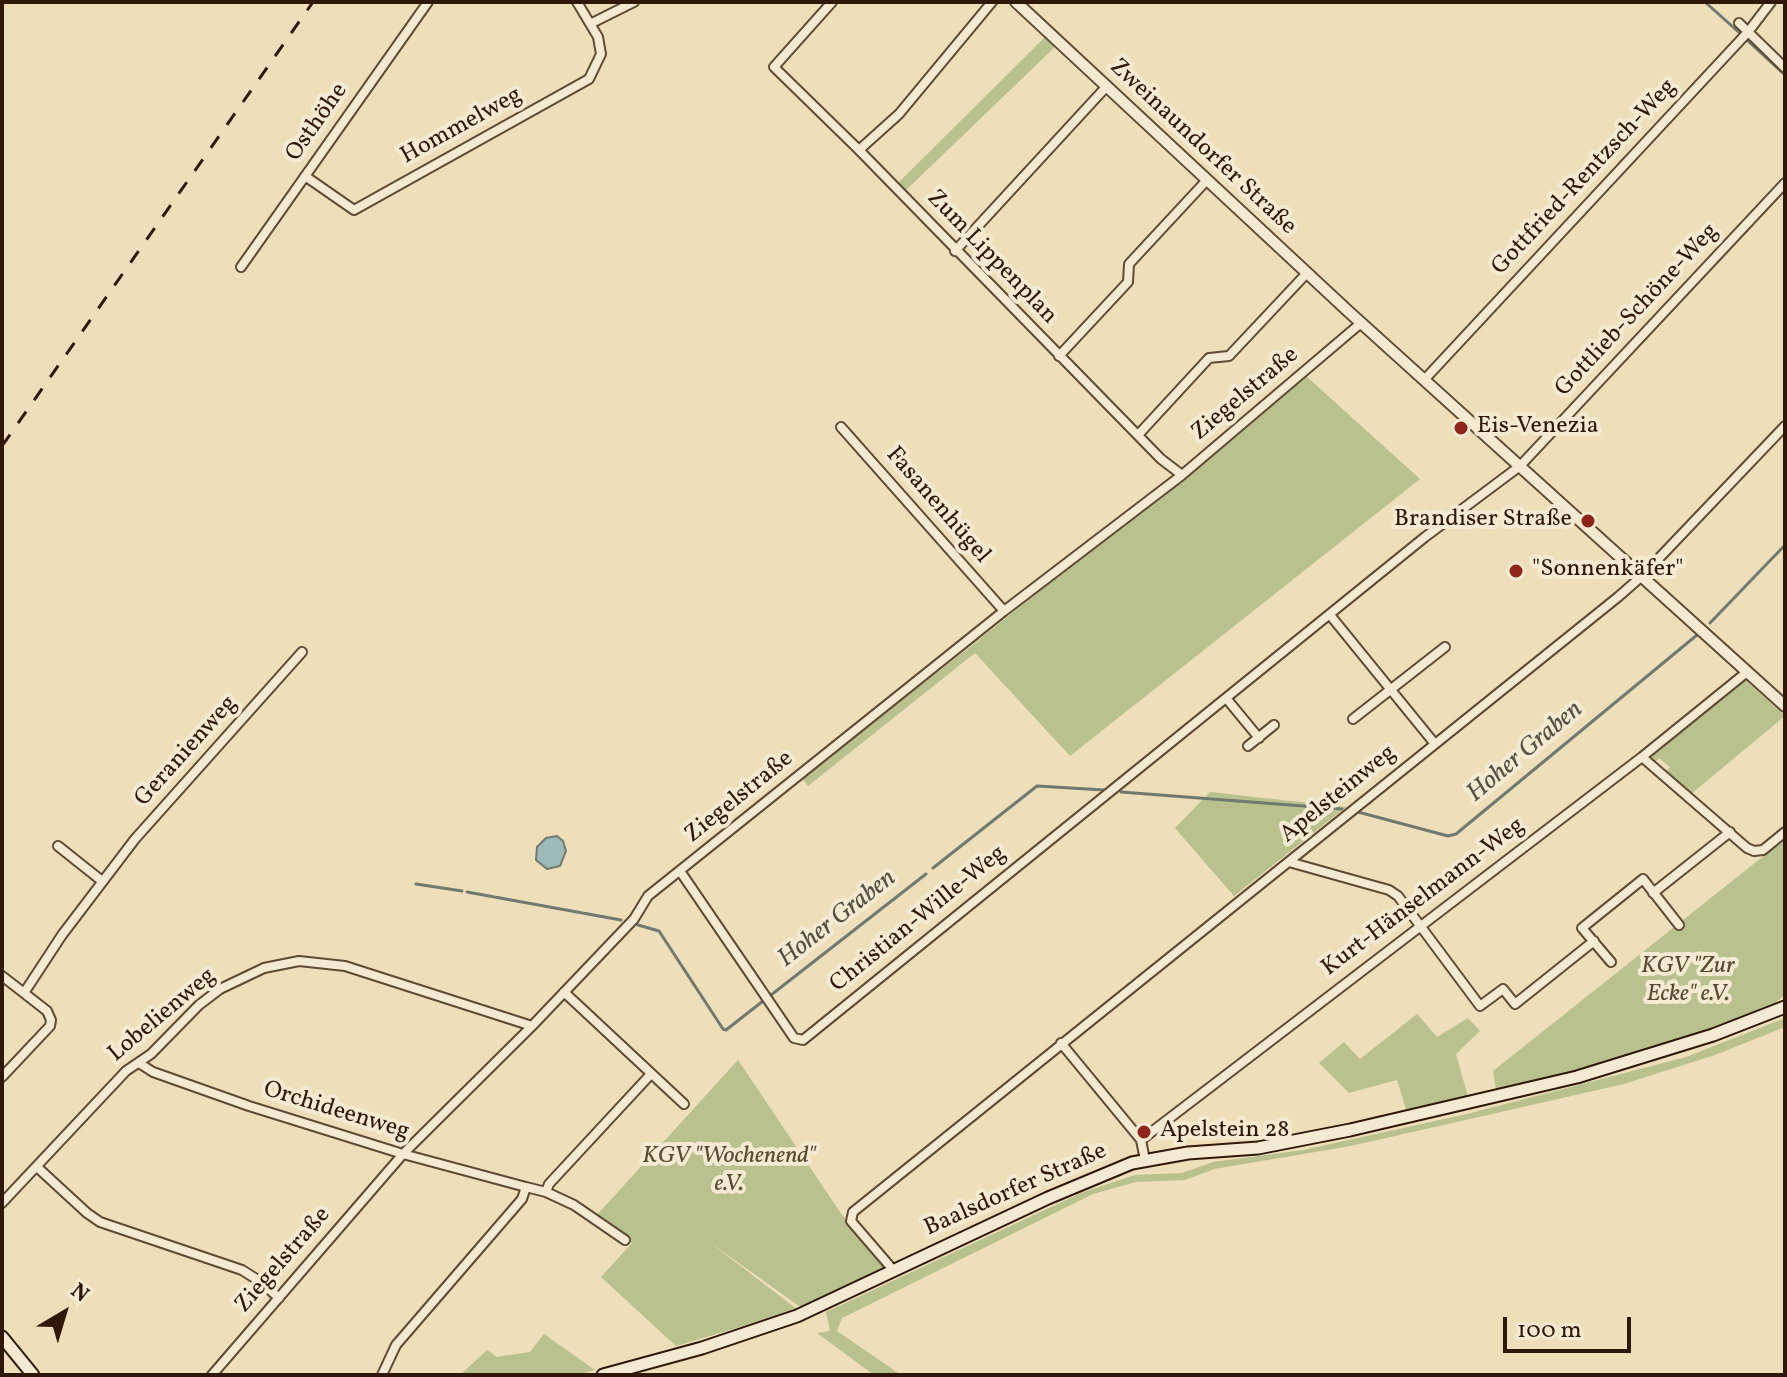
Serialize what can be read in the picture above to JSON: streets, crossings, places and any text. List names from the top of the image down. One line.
{"streets":{"main road":["Baalsdorfer Straße"],"street":["Osthöhe","Hommelweg","Zweinaundorfer Straße","Gottfried-Rentzsch-Weg","Zum Lippenplan","Gottlieb-Schöne-Weg","Ziegelstraße","Fasanenhügel","Geranienweg","Apelsteinweg","Kurt-Hänselmann-Weg","Christian-Wille-Weg","Lobelienweg","Orchideenweg"]},"crossings":[["Osthöhe","Hommelweg"],["Zweinaundorfer Straße","Ziegelstraße"],["Zum Lippenplan","Ziegelstraße"],["Gottlieb-Schöne-Weg","Christian-Wille-Weg"],["Ziegelstraße","Fasanenhügel"],["Ziegelstraße","Christian-Wille-Weg"],["Ziegelstraße","Lobelienweg"],["Ziegelstraße","Orchideenweg"],["Apelsteinweg","Baalsdorfer Straße"],["Lobelienweg","Orchideenweg"]],"water":["Hoher Graben"],"parks":["KGV \"Zur Ecke\" e.V.","KGV \"Wochenend\" e.V."],"places":["Eis-Venezia","Brandiser Straße","\"Sonnenkäfer\"","Apelstein 28"],"scale_bar":"100 m","north":"top right"}
